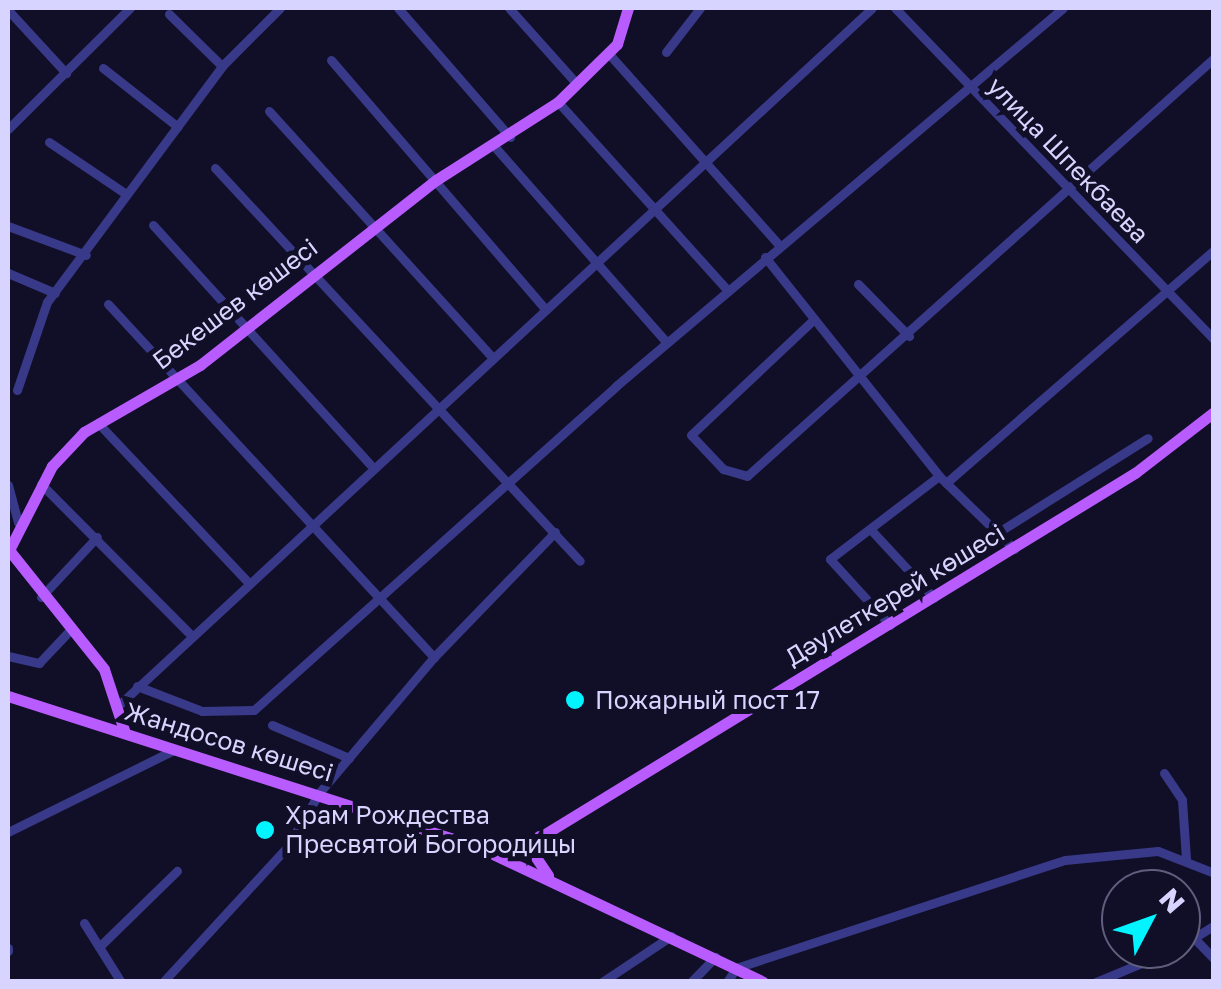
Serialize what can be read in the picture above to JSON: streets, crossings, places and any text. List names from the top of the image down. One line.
{"streets":{"main road":["Бекешев көшесі","Дәулеткерей көшесі","Жандосов көшесі"],"street":["улица Шпекбаева"]},"crossings":[["Дәулеткерей көшесі","Жандосов көшесі"]],"places":["Пожарный пост 17","Храм Рождества Пресвятой Богородицы"],"north":"top right"}
